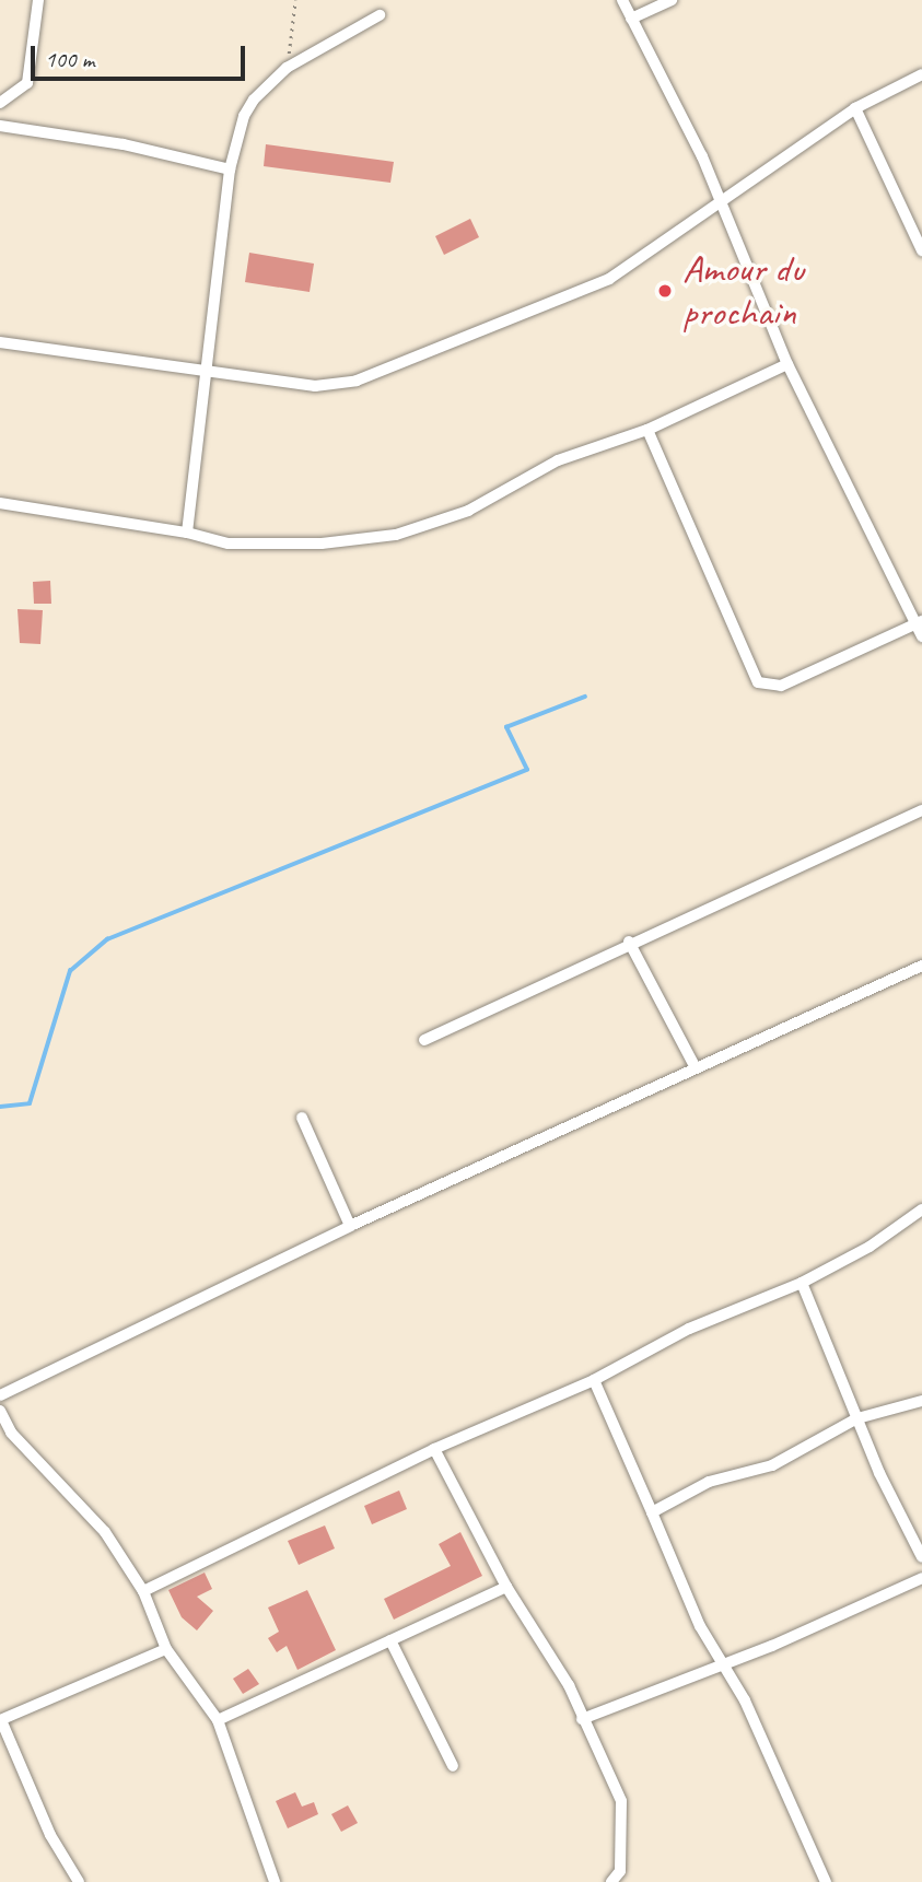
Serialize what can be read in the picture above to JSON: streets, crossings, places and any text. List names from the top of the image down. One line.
{"places":["Amour du prochain"],"scale_bar":"100 m"}
